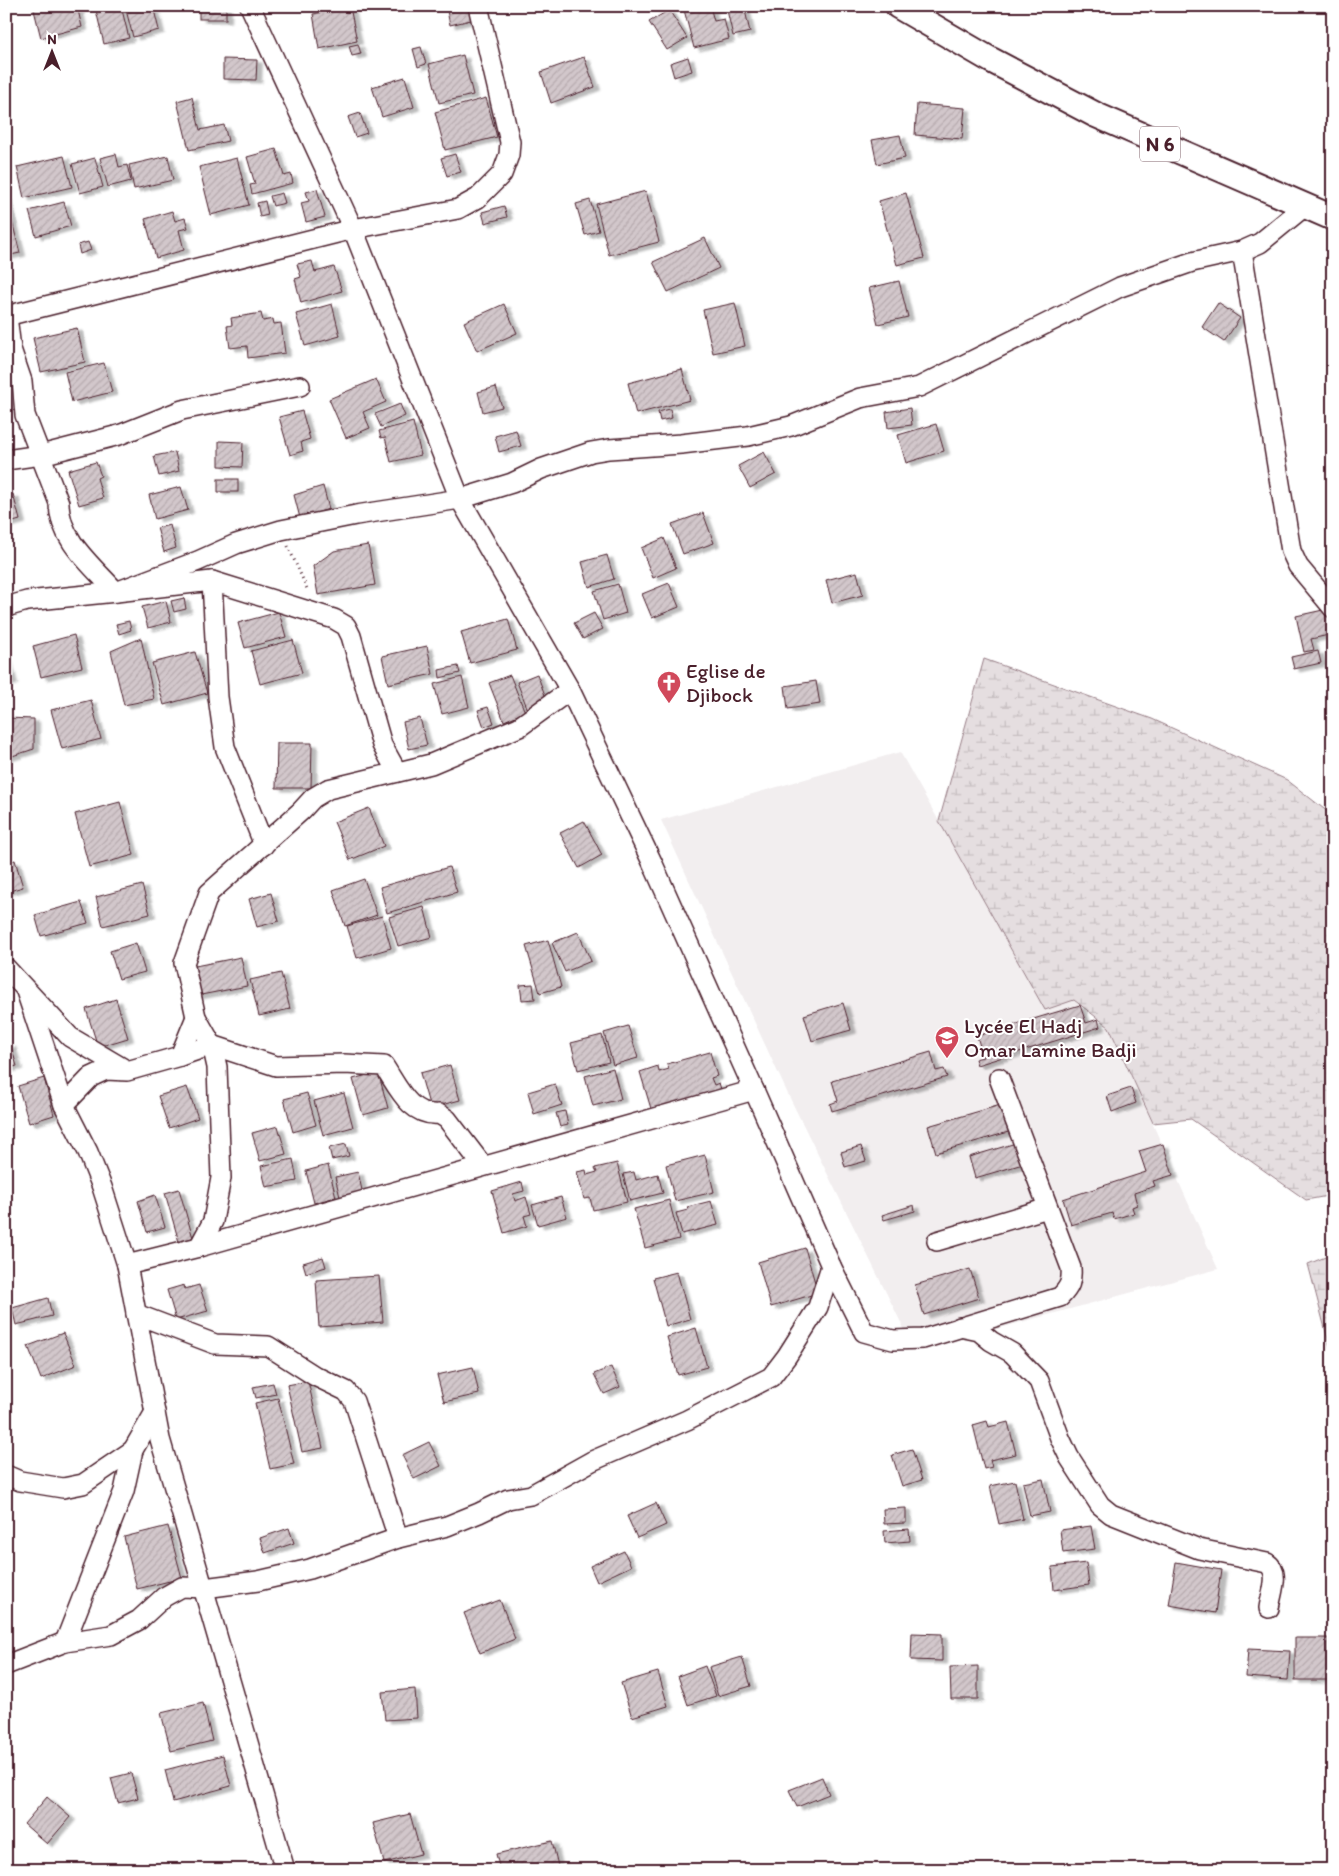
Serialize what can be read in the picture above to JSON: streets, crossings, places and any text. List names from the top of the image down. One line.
{"streets":{"main road":["N 6"]},"places":{"church":["Eglise de Djibock"],"school or university":["Lycée El Hadj Omar Lamine Badji"]},"north":"top"}
